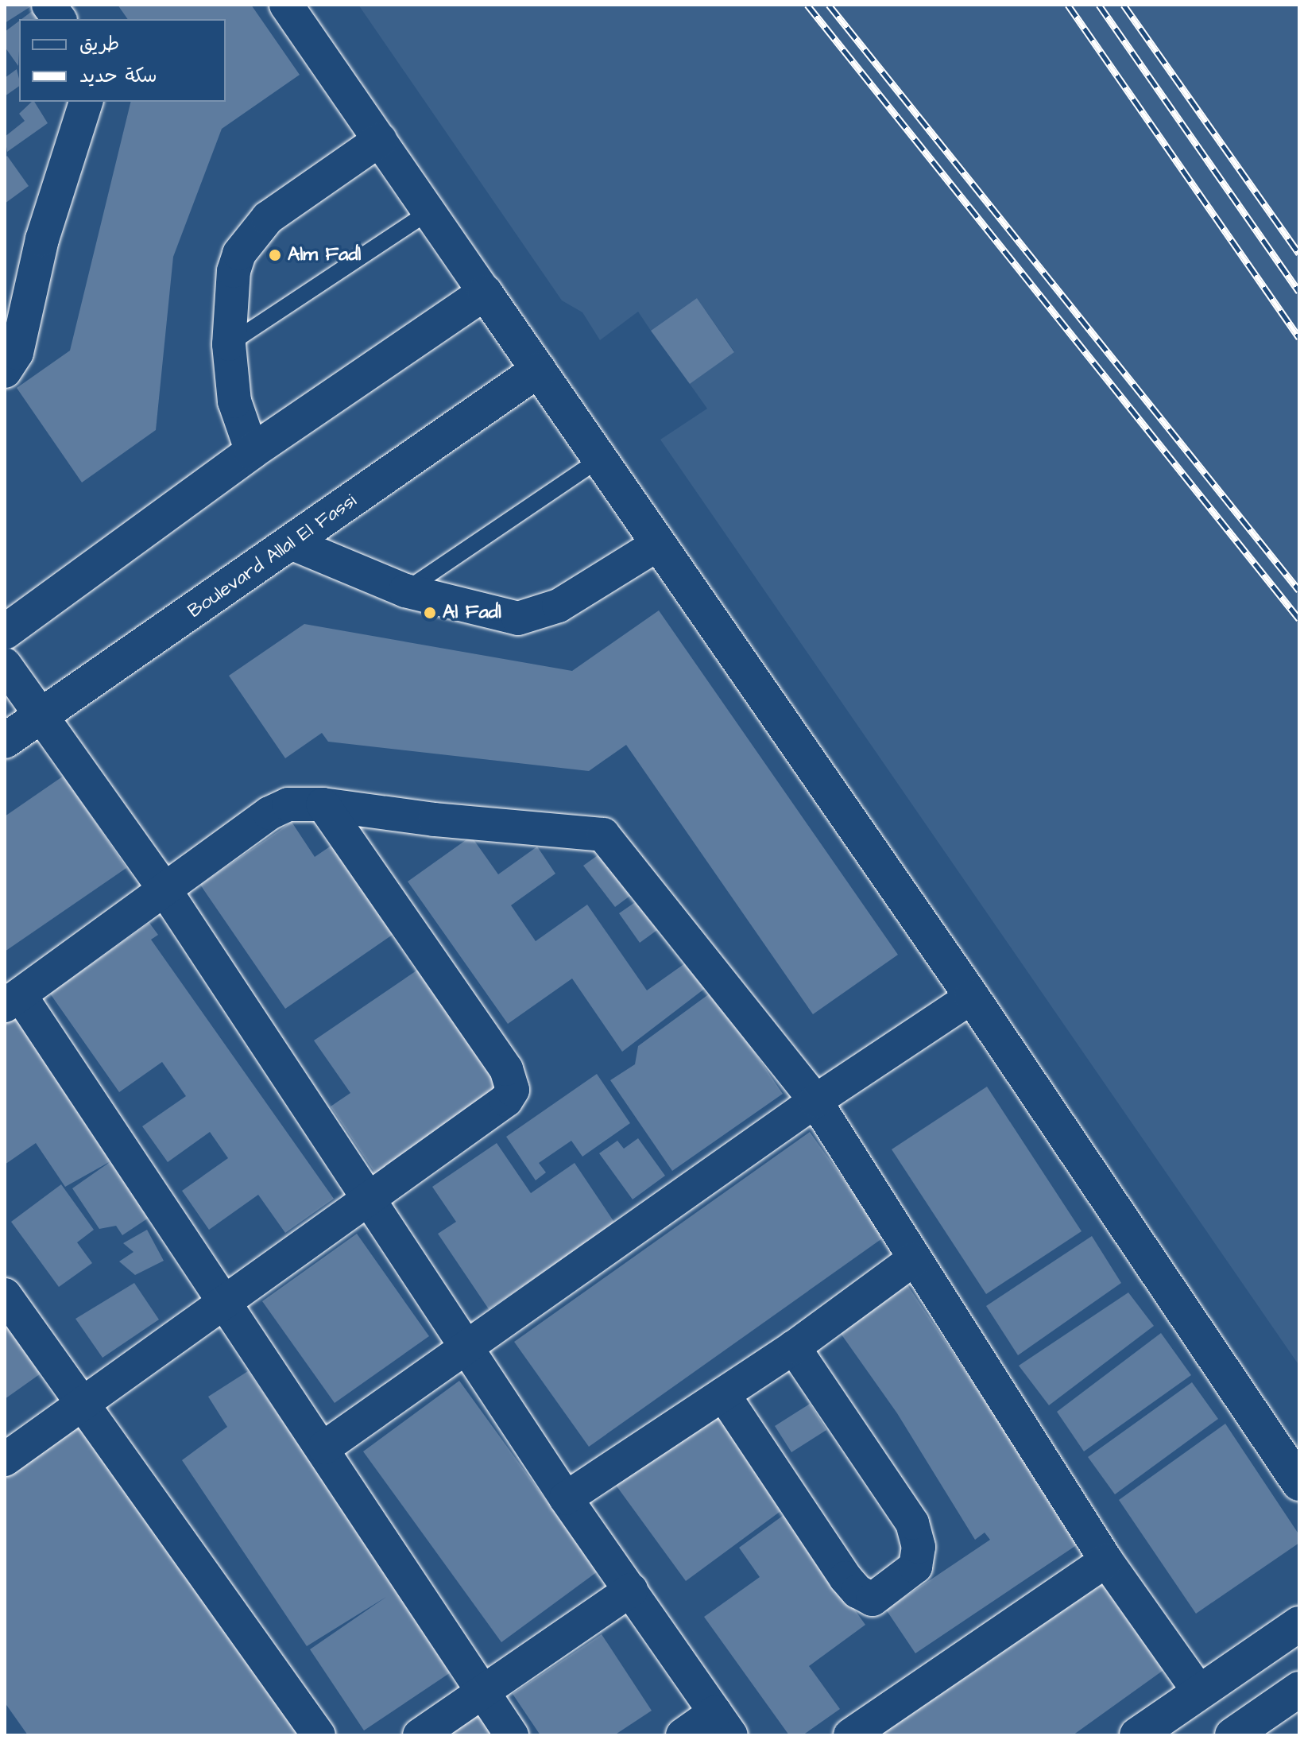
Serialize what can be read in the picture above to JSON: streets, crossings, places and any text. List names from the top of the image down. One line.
{"streets":{"street":["Boulevard Allal El Fassi"]},"places":["Alm Fadl","Al Fadl"],"legend":["طريق","سكة حديد"]}
